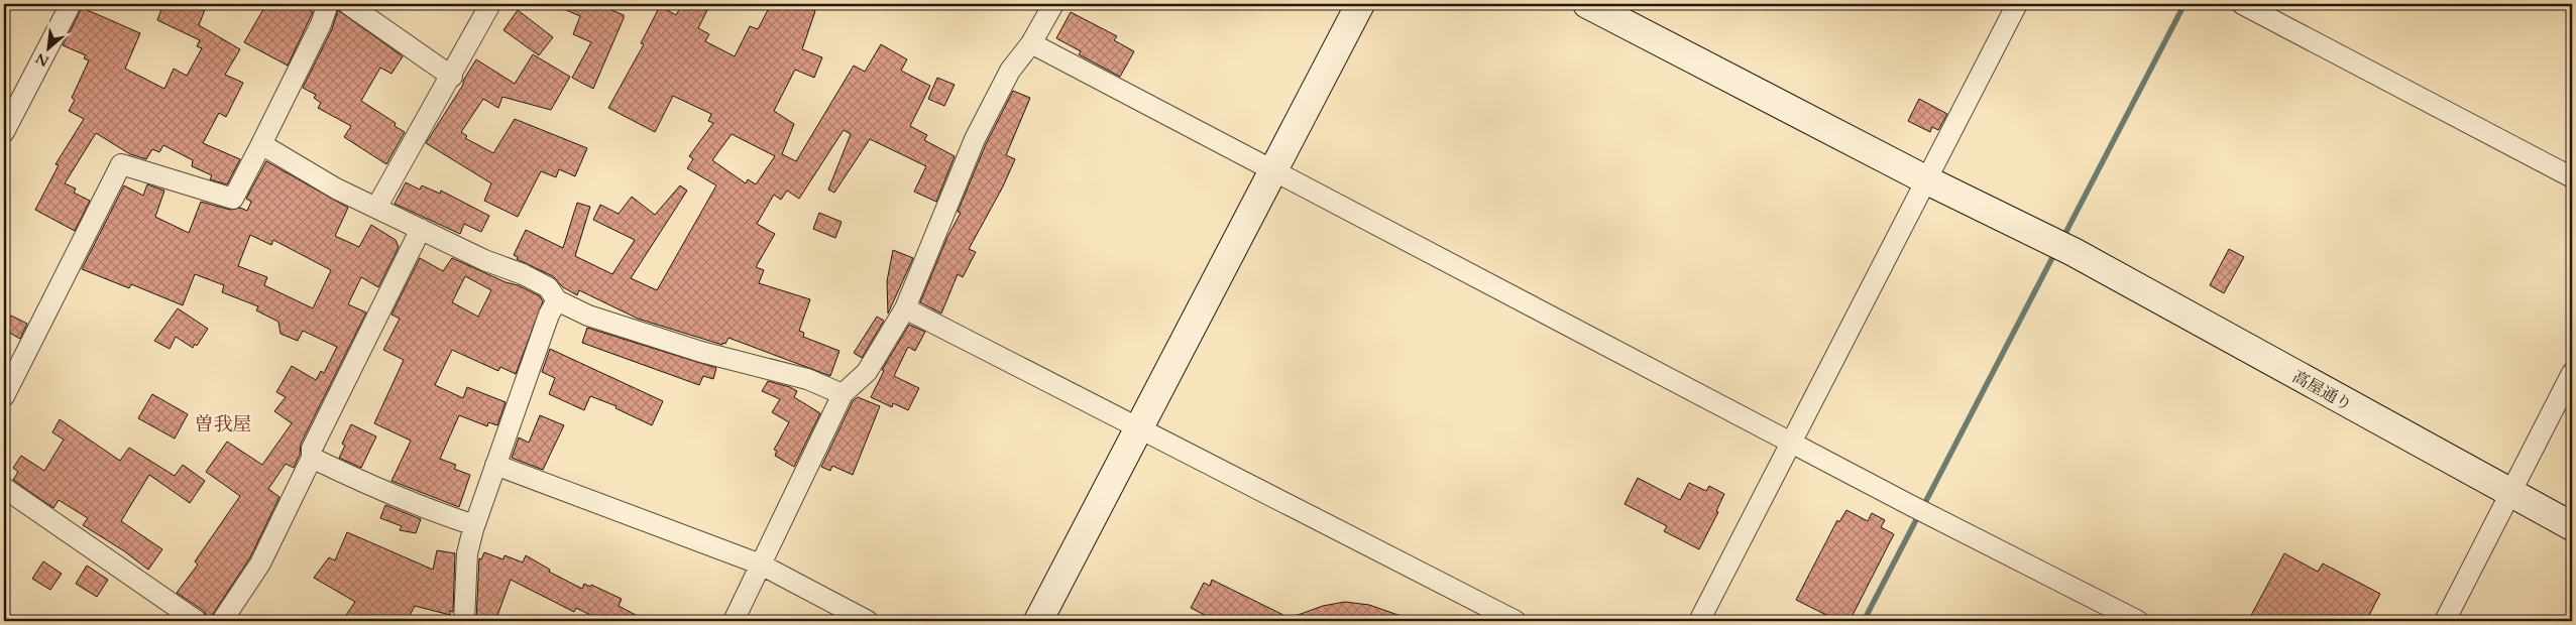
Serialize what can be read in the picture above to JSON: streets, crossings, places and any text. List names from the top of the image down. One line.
{"streets":{"street":["高屋通り"]},"districts":["曽我屋"],"north":"bottom left"}
